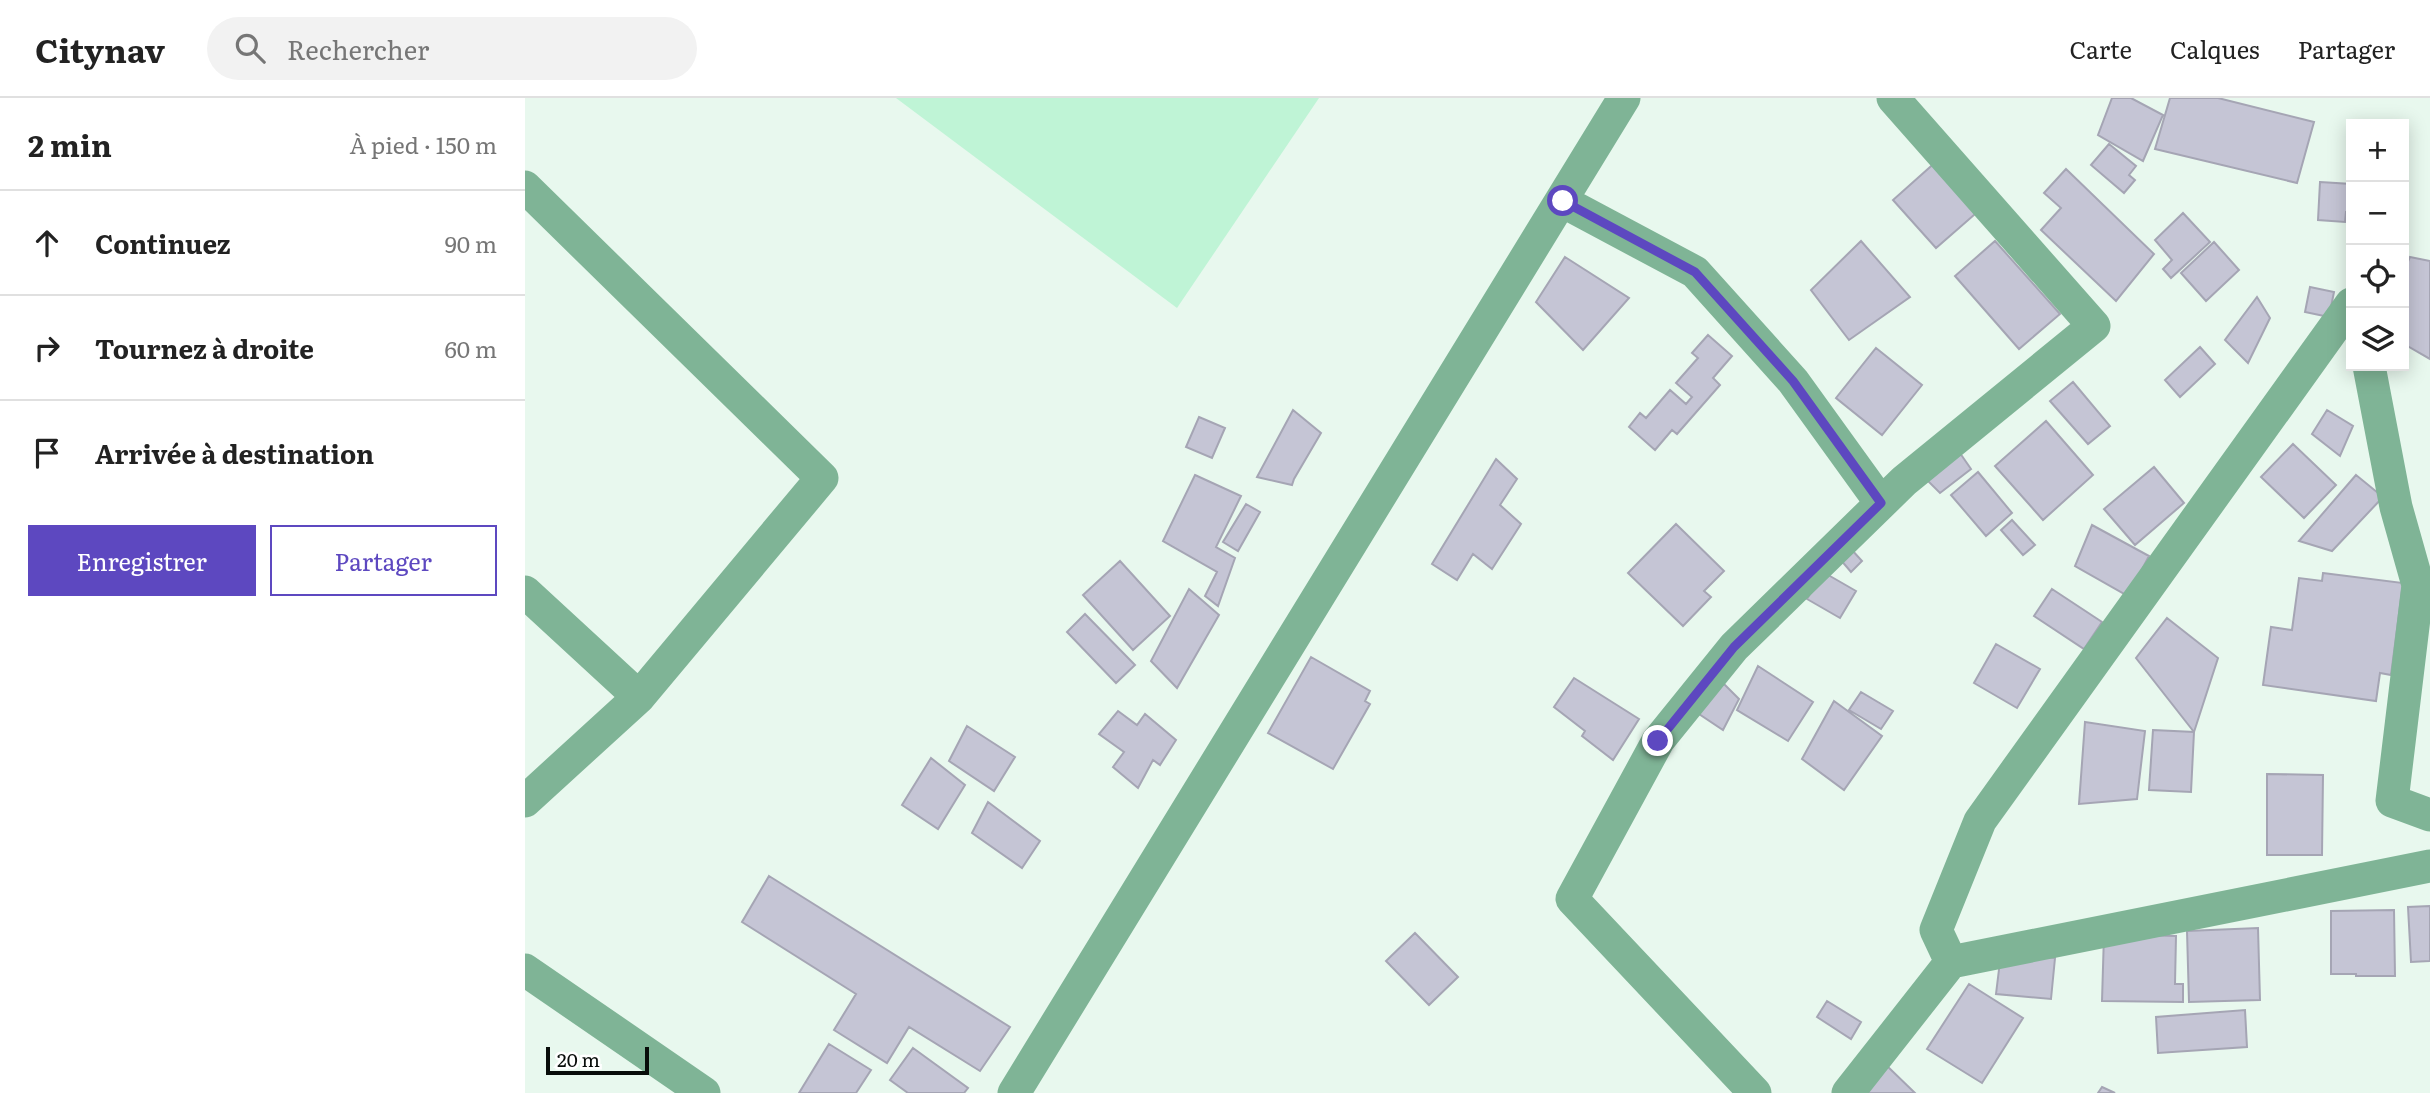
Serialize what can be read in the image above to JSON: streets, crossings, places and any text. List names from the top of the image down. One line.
{"scale_bar":"20 m","page":{"header":"Citynav","search":"Rechercher","nav":["Carte","Calques","Partager"],"heading":["2 min","À pied · 150 m"],"map_buttons":["+","−"],"list":[["Continuez","90 m"],["Tournez à droite","60 m"],"Arrivée à destination"],"buttons":["Enregistrer","Partager"],"scale":"20 m"}}
